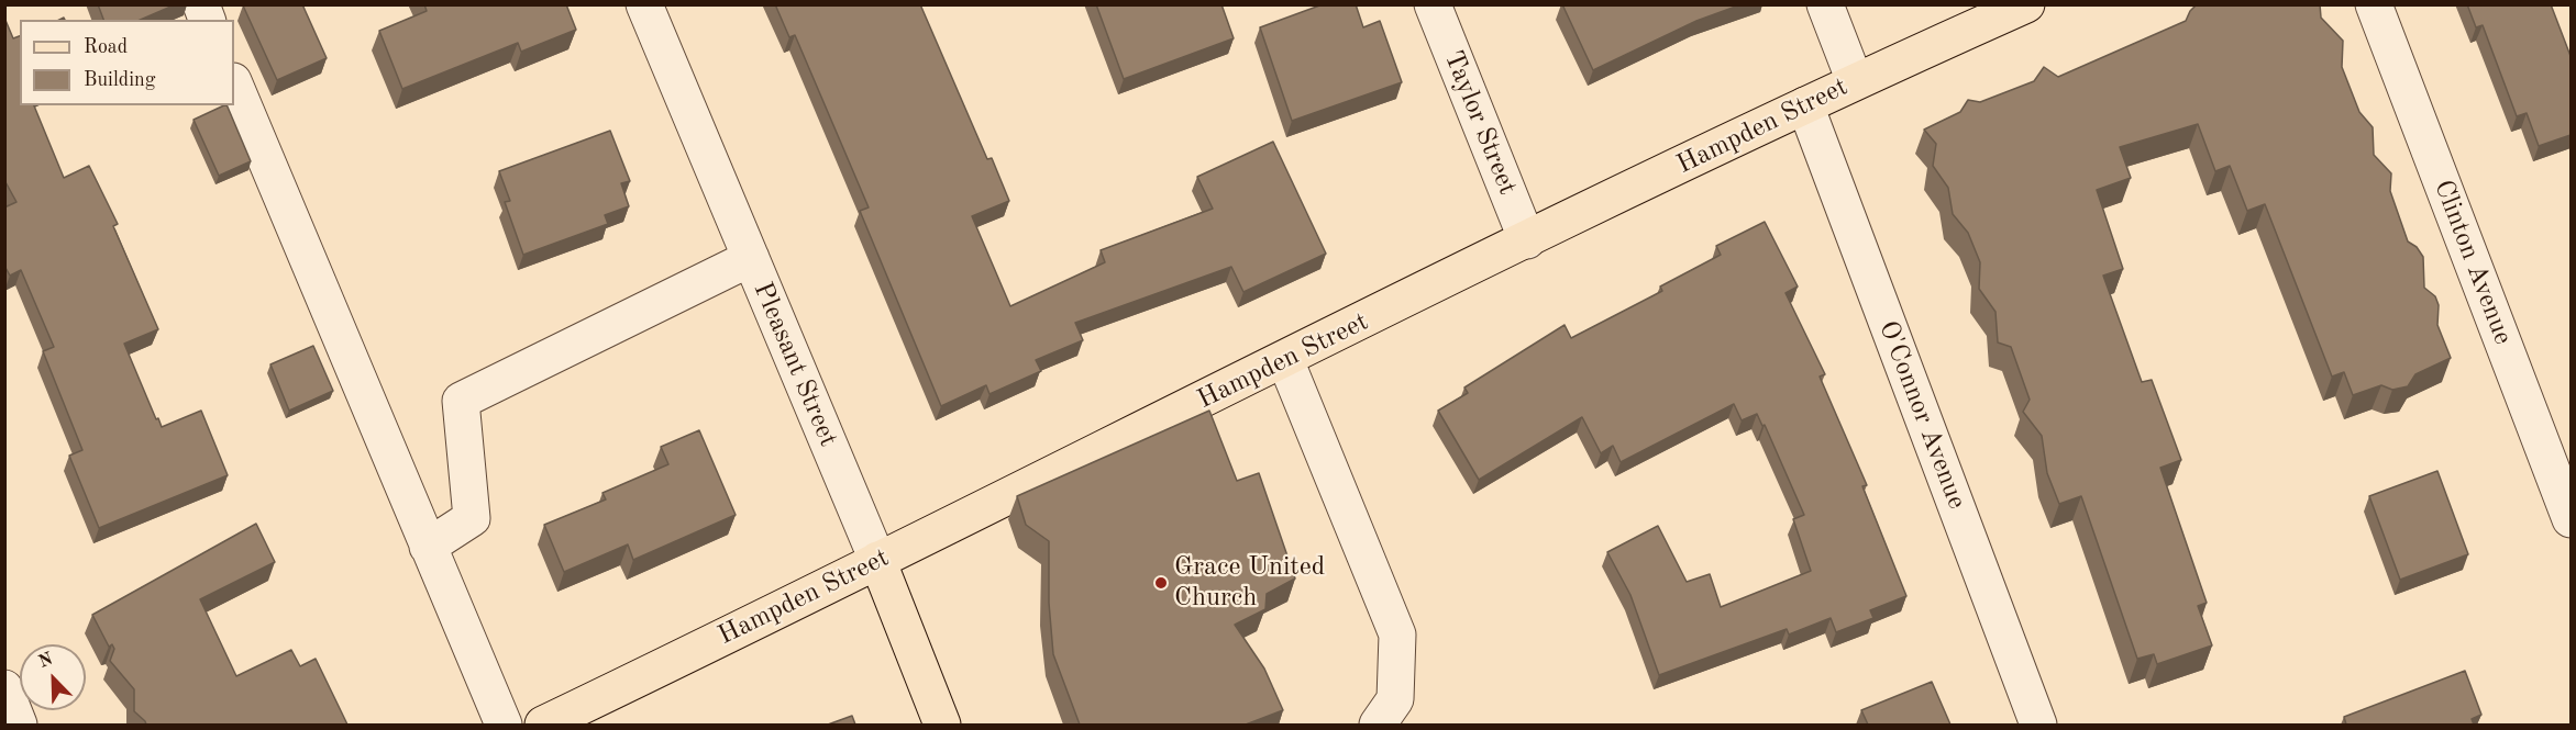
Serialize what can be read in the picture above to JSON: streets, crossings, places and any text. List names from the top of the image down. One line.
{"streets":{"main road":["Hampden Street","Pleasant Street"],"street":["Taylor Street","Clinton Avenue","O'Connor Avenue"]},"crossings":[["Taylor Street","Hampden Street"],["Hampden Street","Pleasant Street"],["Hampden Street","O'Connor Avenue"]],"places":["Grace United Church"],"legend":["Road","Building"],"north":"top left"}
